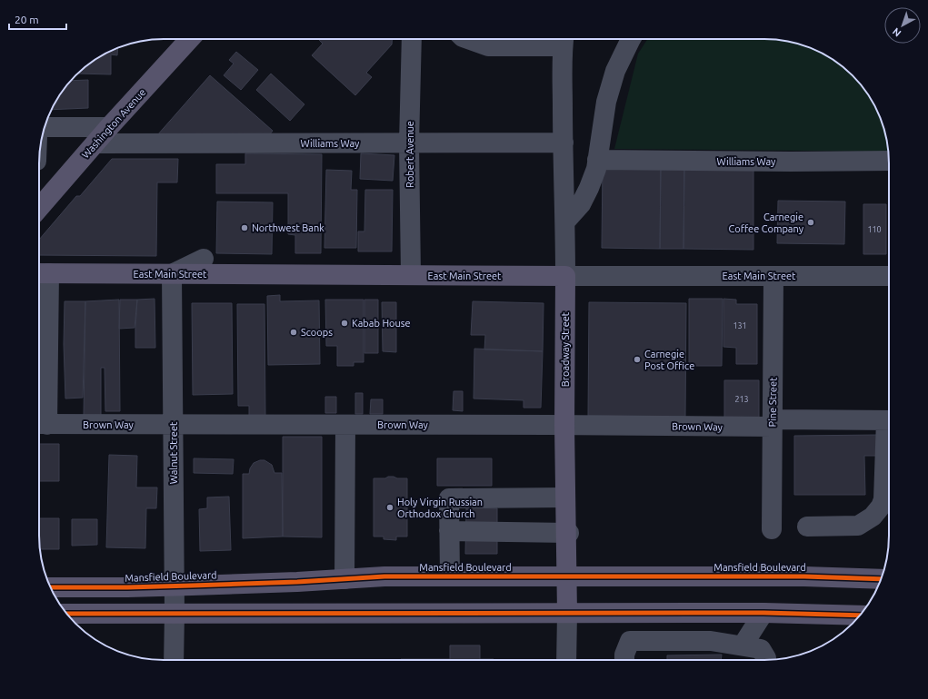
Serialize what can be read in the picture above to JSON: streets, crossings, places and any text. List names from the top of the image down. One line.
{"streets":{"main road":["Washington Avenue","East Main Street","Broadway Street","Mansfield Boulevard"],"street":["Williams Way","Robert Avenue","Pine Street","Brown Way","Walnut Street"]},"crossings":[["Washington Avenue","Williams Way"],["Williams Way","Robert Avenue"],["Williams Way","Broadway Street"],["Robert Avenue","East Main Street"],["East Main Street","Broadway Street"],["East Main Street","Pine Street"],["East Main Street","Walnut Street"],["Broadway Street","Brown Way"],["Broadway Street","Mansfield Boulevard"],["Pine Street","Brown Way"],["Brown Way","Walnut Street"],["Walnut Street","Mansfield Boulevard"]],"places":["Carnegie Coffee Company","Northwest Bank","Kabab House","Scoops","Carnegie Post Office","Holy Virgin Russian Orthodox Church"],"house_numbers":["110","131","213"],"scale_bar":"20 m","north":"bottom left"}
